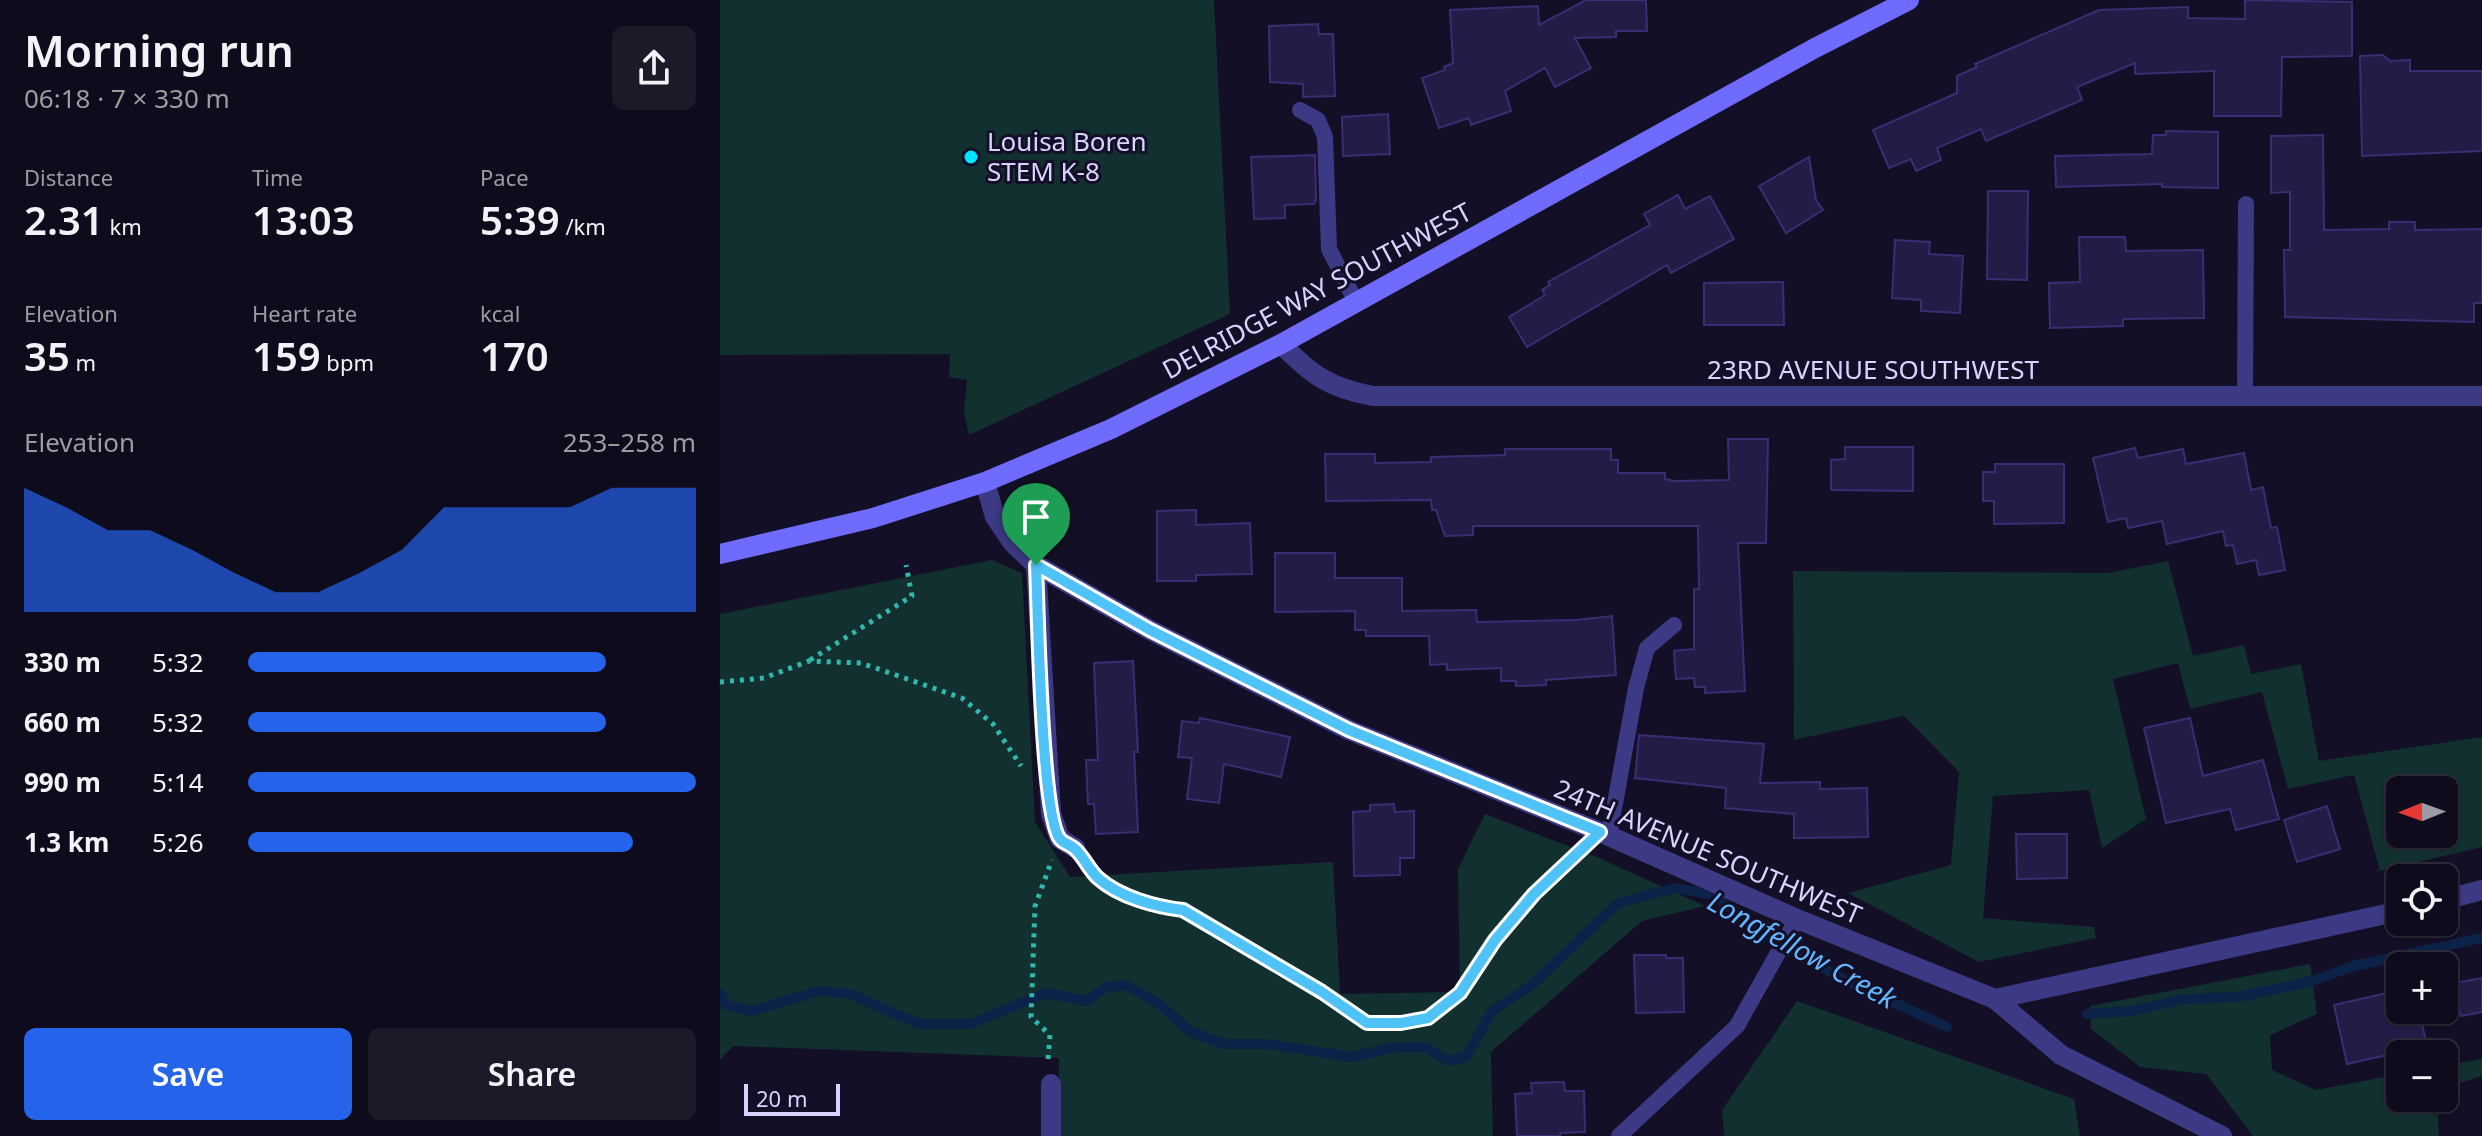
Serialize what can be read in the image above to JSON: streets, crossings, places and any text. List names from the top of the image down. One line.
{"streets":{"main road":["DELRIDGE WAY SOUTHWEST"],"street":["23RD AVENUE SOUTHWEST","24TH AVENUE SOUTHWEST"]},"crossings":[["DELRIDGE WAY SOUTHWEST","23RD AVENUE SOUTHWEST"],["DELRIDGE WAY SOUTHWEST","24TH AVENUE SOUTHWEST"]],"water":["Longfellow Creek"],"places":["Louisa Boren STEM K-8"],"scale_bar":"20 m","north":"left","page":{"heading":["Morning run","06:18 · 7 × 330 m"],"stats":[["Distance","2.31 km"],["Time","13:03"],["Pace","5:39 /km"],["Elevation","35 m"],["Heart rate","159 bpm"],["kcal","170"]],"chart":["Elevation","253–258 m"],"list":[{"name":"330 m","note":"5:32"},{"name":"660 m","note":"5:32"},{"name":"990 m","note":"5:14"},{"name":"1.3 km","note":"5:26"}],"map_buttons":["+","−"],"buttons":["Save","Share"],"scale":"20 m"}}
